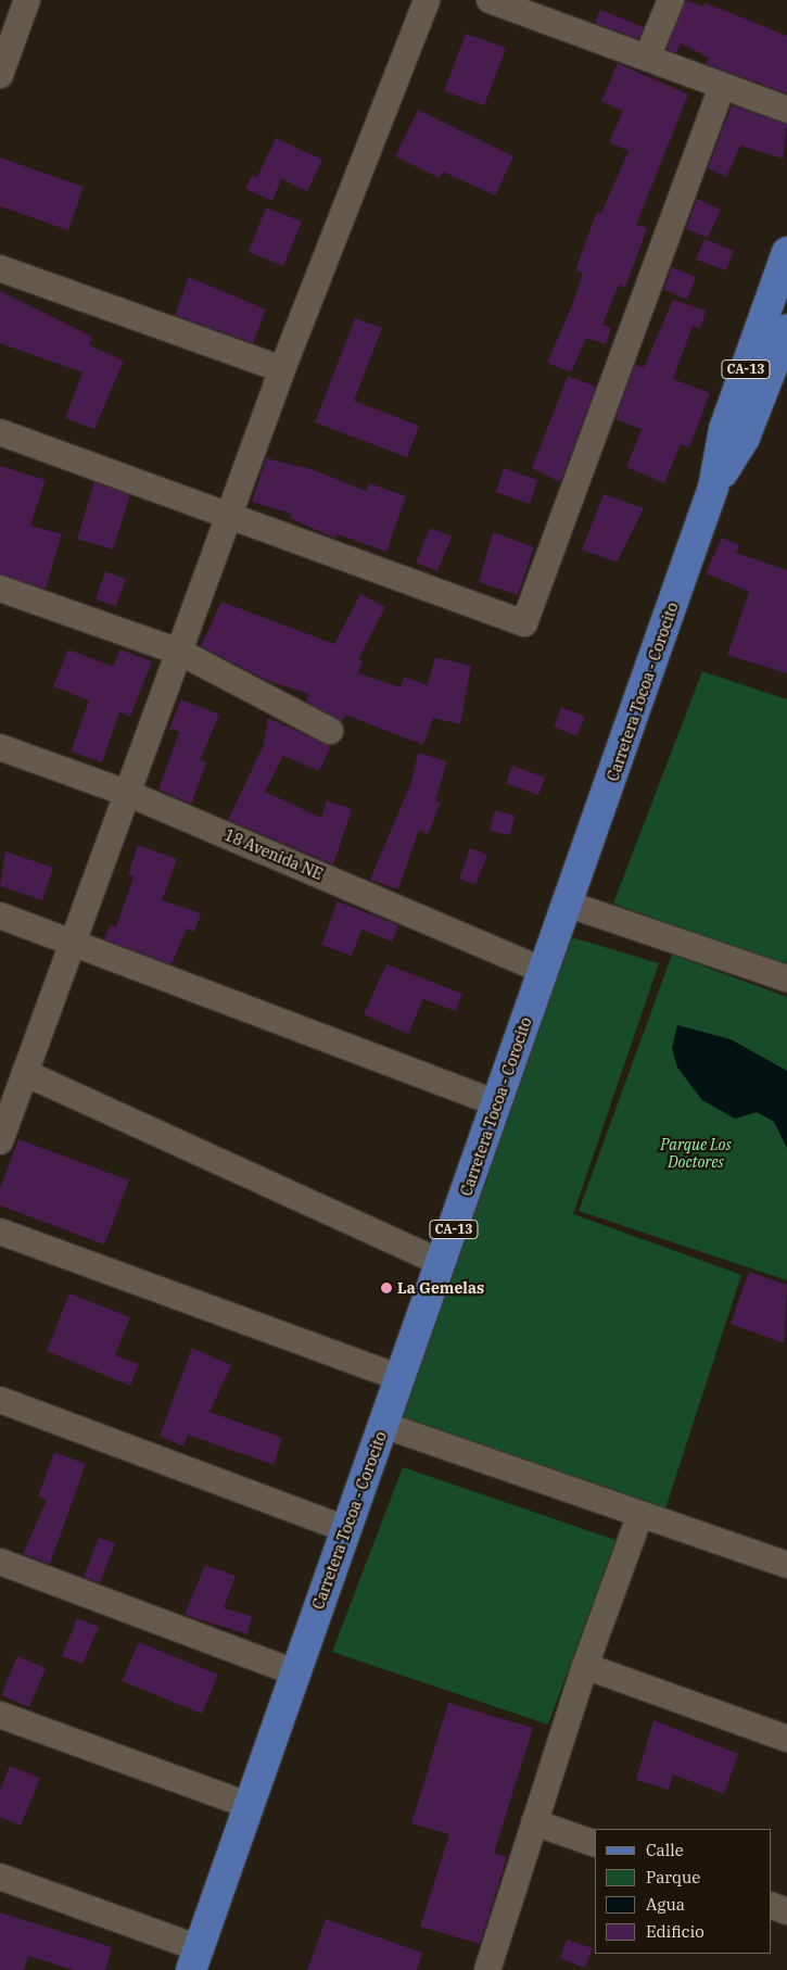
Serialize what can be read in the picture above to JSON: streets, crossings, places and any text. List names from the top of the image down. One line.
{"streets":{"main road":["CA-13","Carretera Tocoa - Corocito"],"street":["18 Avenida NE"]},"crossings":[["Carretera Tocoa - Corocito","18 Avenida NE"]],"parks":["Parque Los Doctores"],"places":["La Gemelas"],"legend":["Calle","Parque","Agua","Edificio"]}
